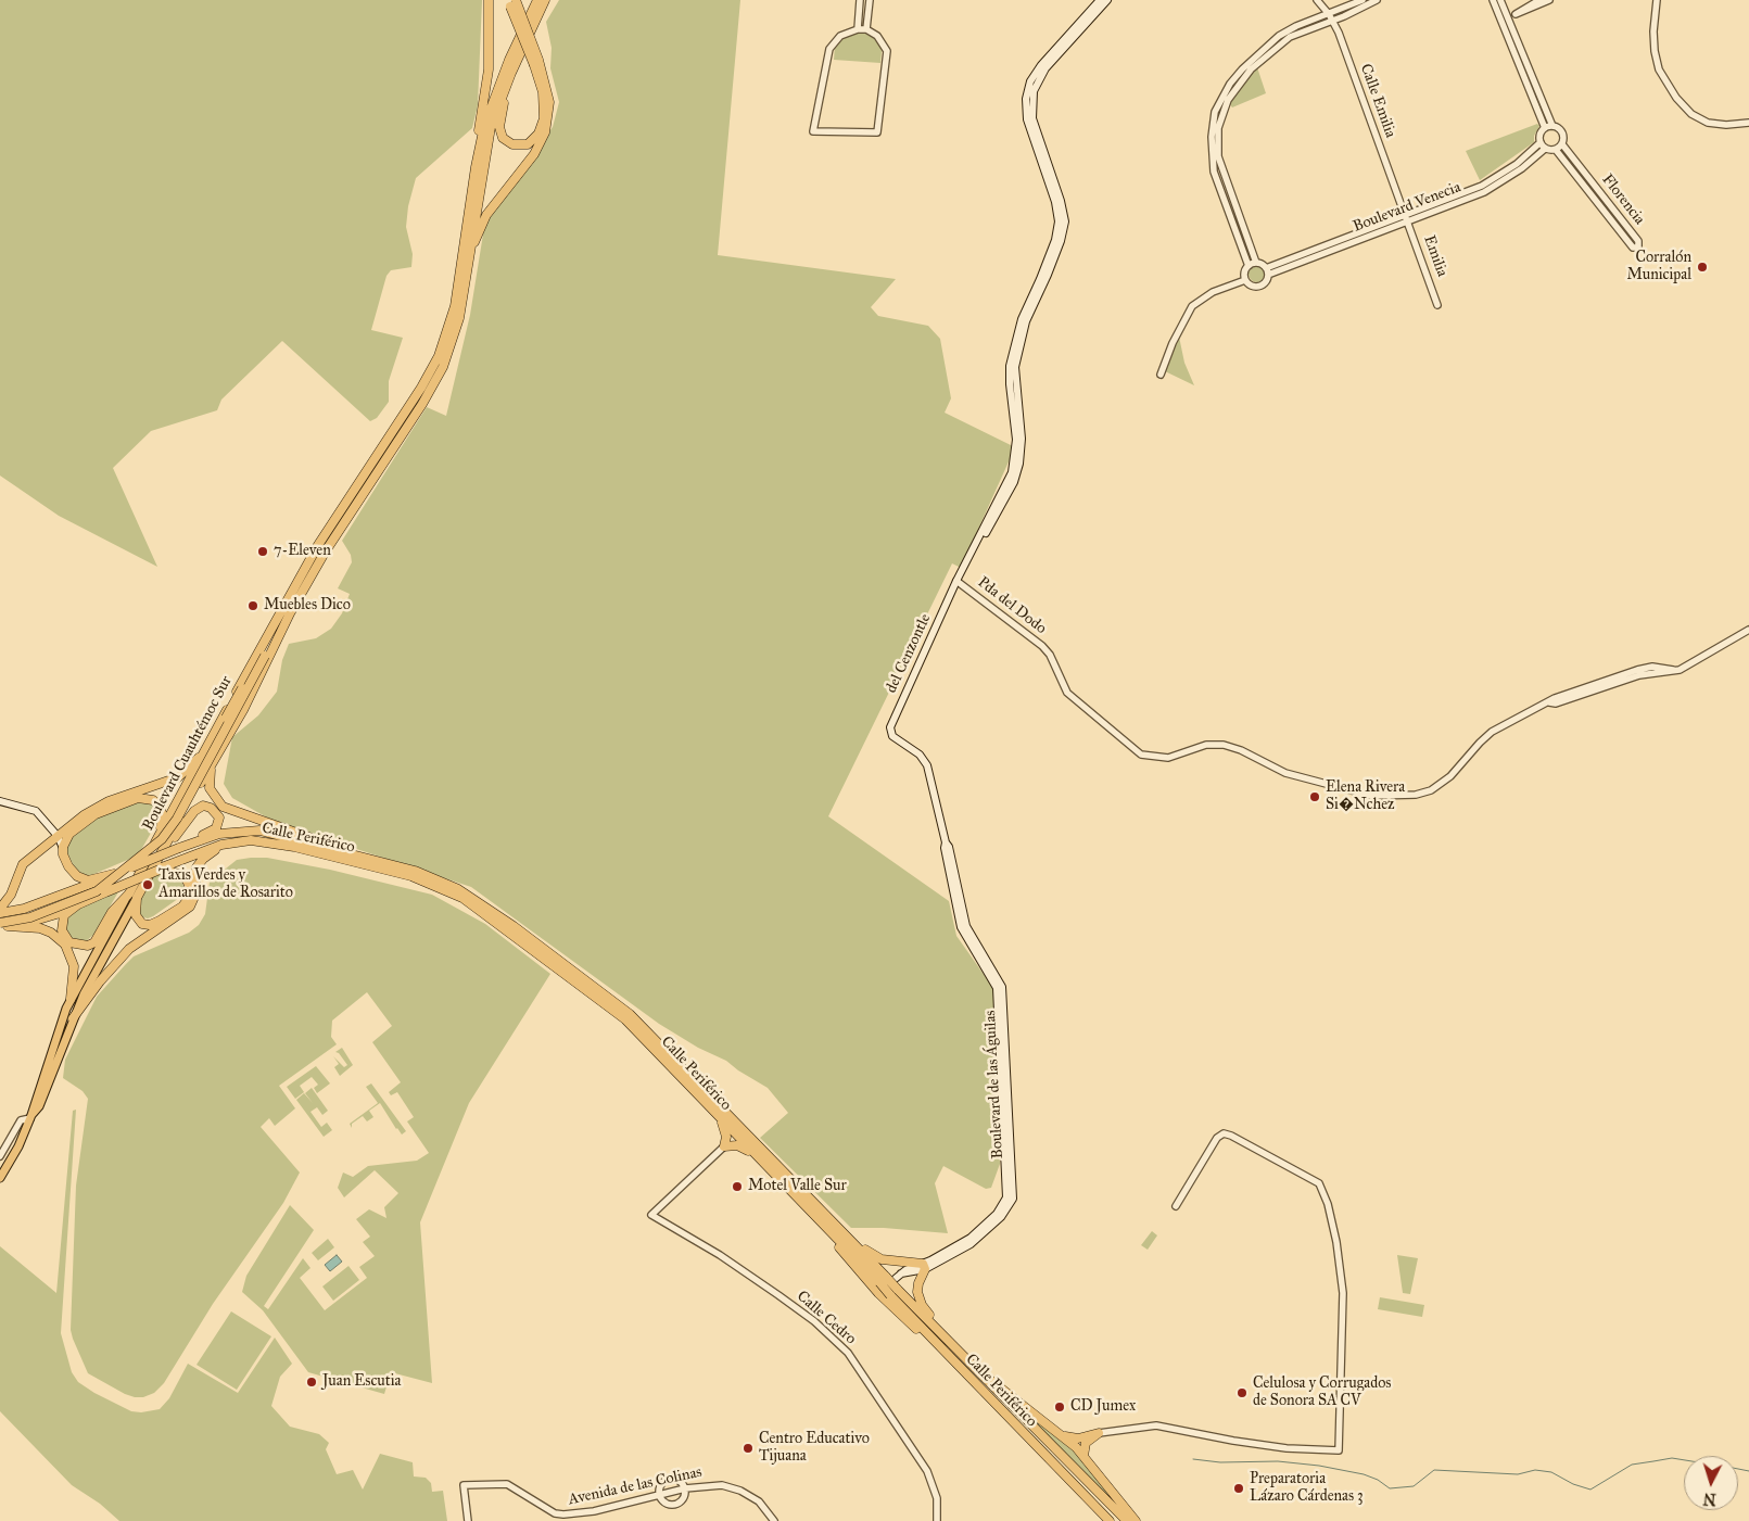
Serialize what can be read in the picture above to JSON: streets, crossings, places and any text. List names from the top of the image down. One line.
{"streets":{"highway":["Boulevard Cuauhtémoc Sur","Calle Periférico"],"main road":["del Cenzontle","Boulevard de las Águilas"],"street":["Calle Emilia","Florencia","Boulevard Venecia","Emilia","Pda del Dodo","Calle Cedro","Avenida de las Colinas"]},"crossings":[["Calle Emilia","Boulevard Venecia"],["Calle Emilia","Emilia"],["Florencia","Boulevard Venecia"],["Boulevard Venecia","Emilia"],["Pda del Dodo","del Cenzontle"],["del Cenzontle","Boulevard de las Águilas"]],"places":["Corralón Municipal","7-Eleven","Muebles Dico","Elena Rivera Si�Nchez","Taxis Verdes y Amarillos de Rosarito","Motel Valle Sur","Juan Escutia","Celulosa y Corrugados de Sonora SA CV","CD Jumex","Centro Educativo Tijuana","Preparatoria Lázaro Cárdenas 3"],"north":"bottom"}
